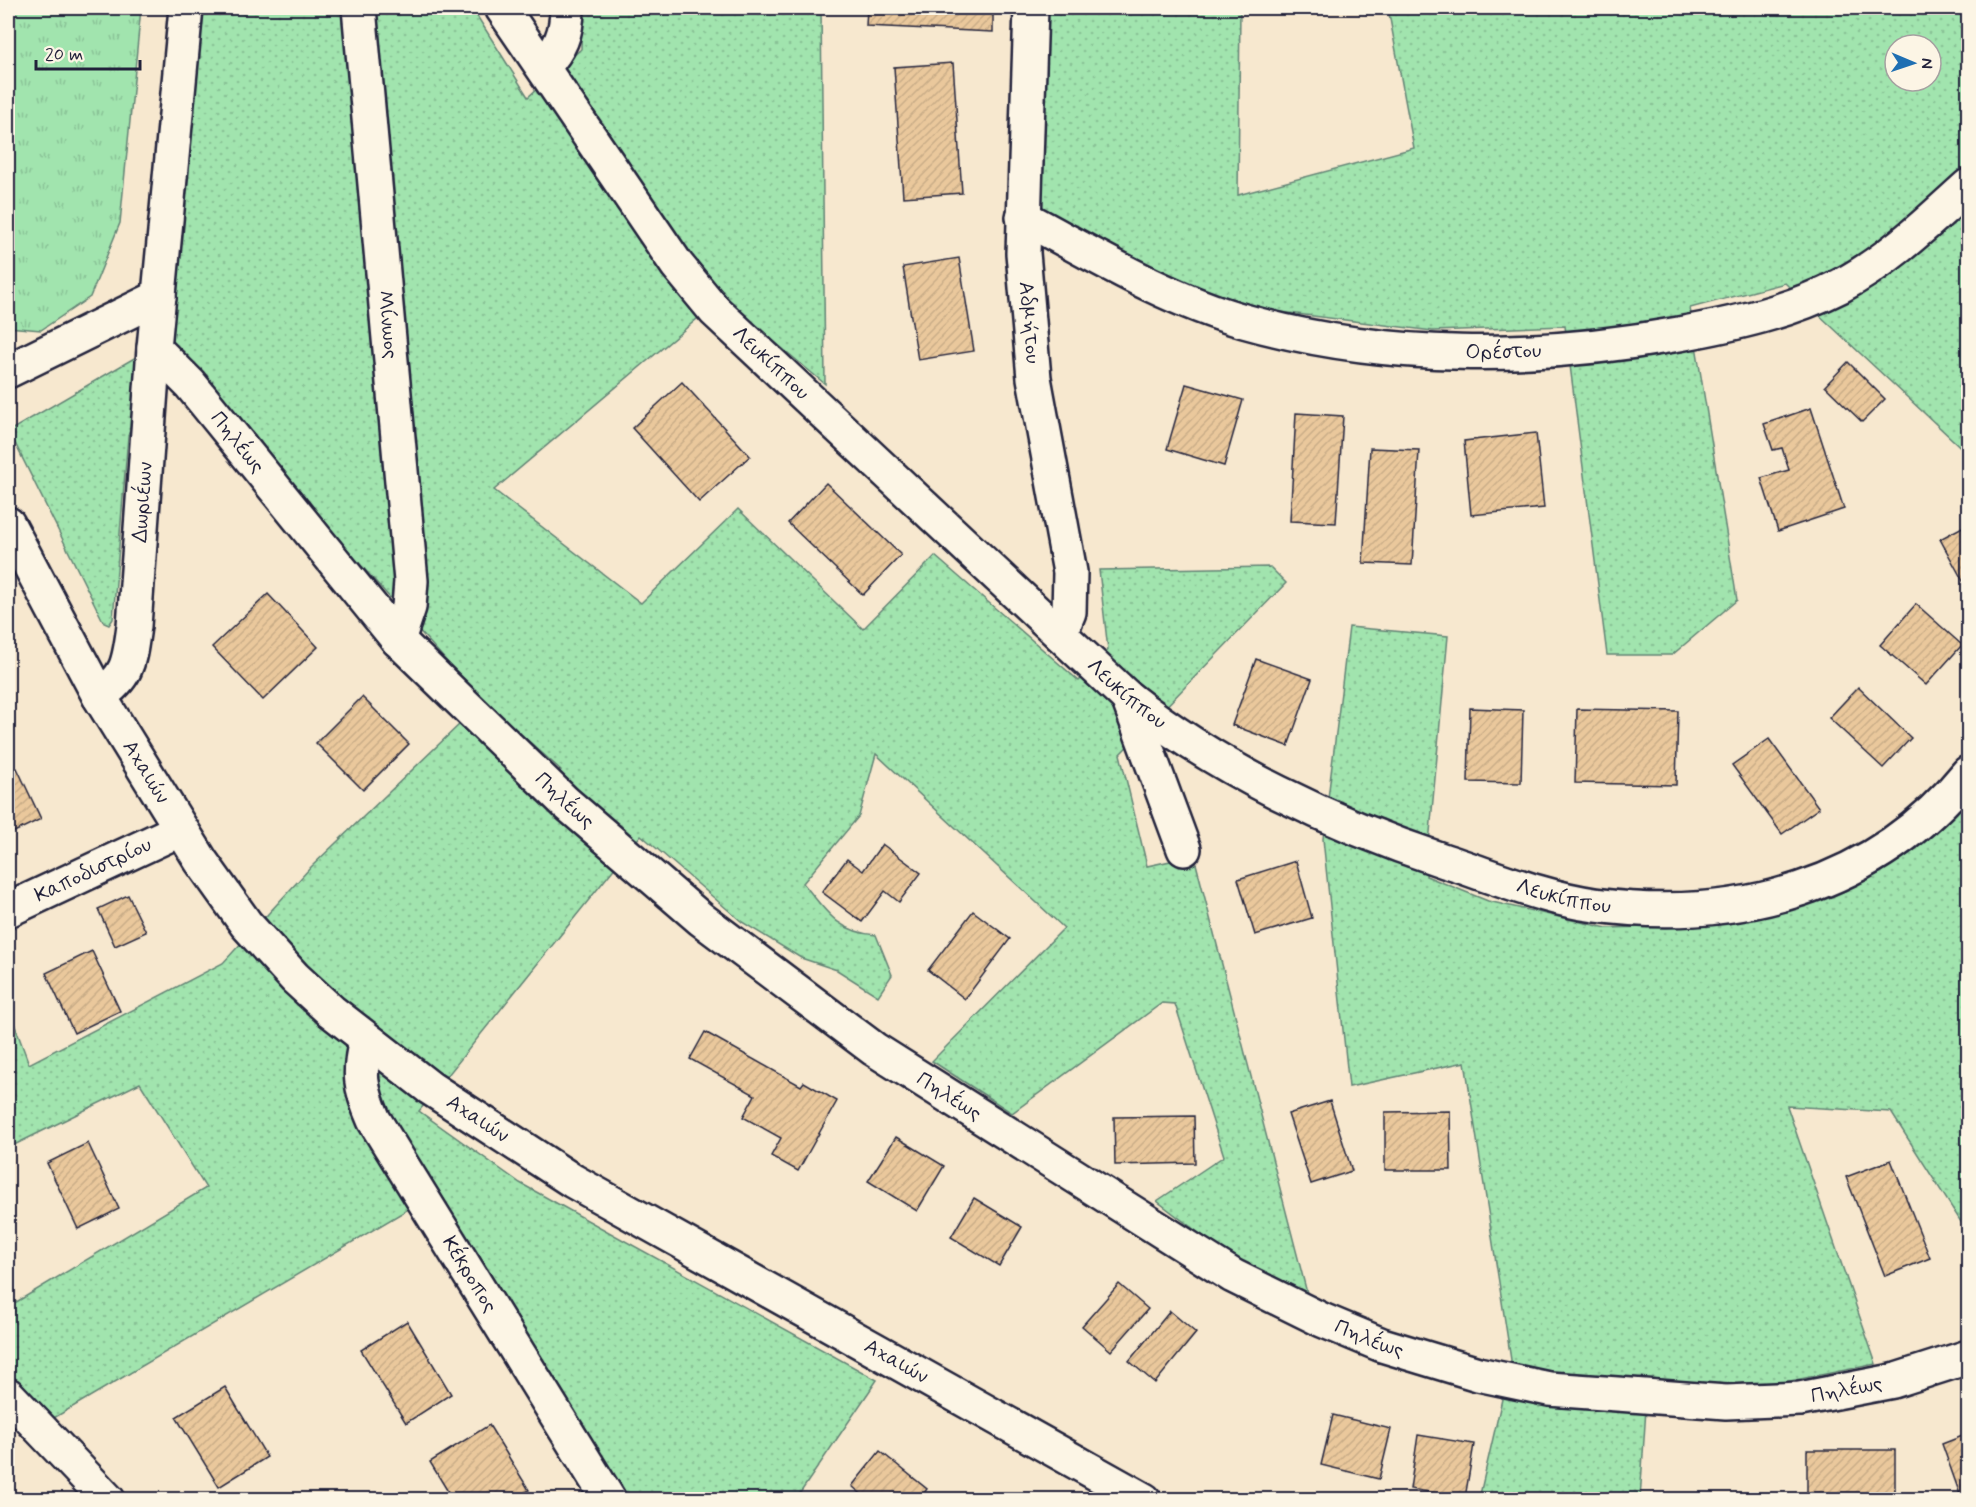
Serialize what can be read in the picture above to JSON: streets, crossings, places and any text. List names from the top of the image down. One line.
{"streets":{"street":["Αδμήτου","Μίνωος","Ορέστου","Λευκίππου","Πηλέως","Δωριέων","Αχαιών","Καποδιστρίου","Κέκροπος"]},"crossings":[["Αδμήτου","Ορέστου"],["Αδμήτου","Λευκίππου"],["Μίνωος","Πηλέως"],["Πηλέως","Δωριέων"],["Δωριέων","Αχαιών"],["Αχαιών","Καποδιστρίου"],["Αχαιών","Κέκροπος"]],"scale_bar":"20 m","north":"right"}
